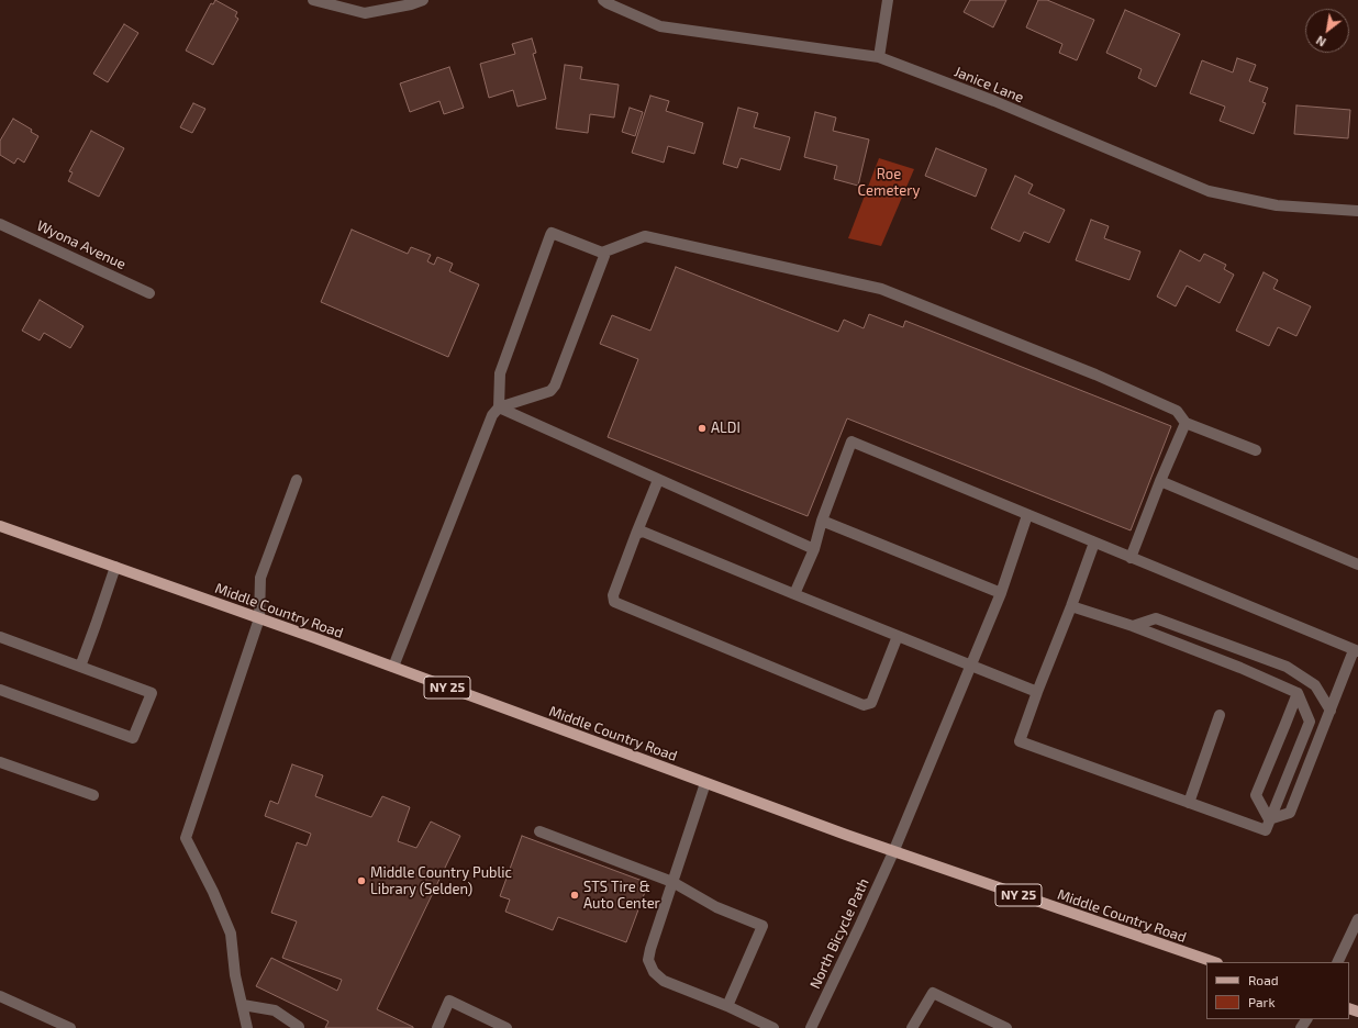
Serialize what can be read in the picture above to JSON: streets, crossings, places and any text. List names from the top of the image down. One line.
{"streets":{"main road":["Middle Country Road","NY 25"],"street":["Janice Lane","Wyona Avenue","North Bicycle Path"]},"crossings":[["Middle Country Road","North Bicycle Path"]],"parks":["Roe Cemetery"],"places":["ALDI","Middle Country Public Library (Selden)","STS Tire & Auto Center"],"legend":["Road","Park"],"north":"bottom left"}
